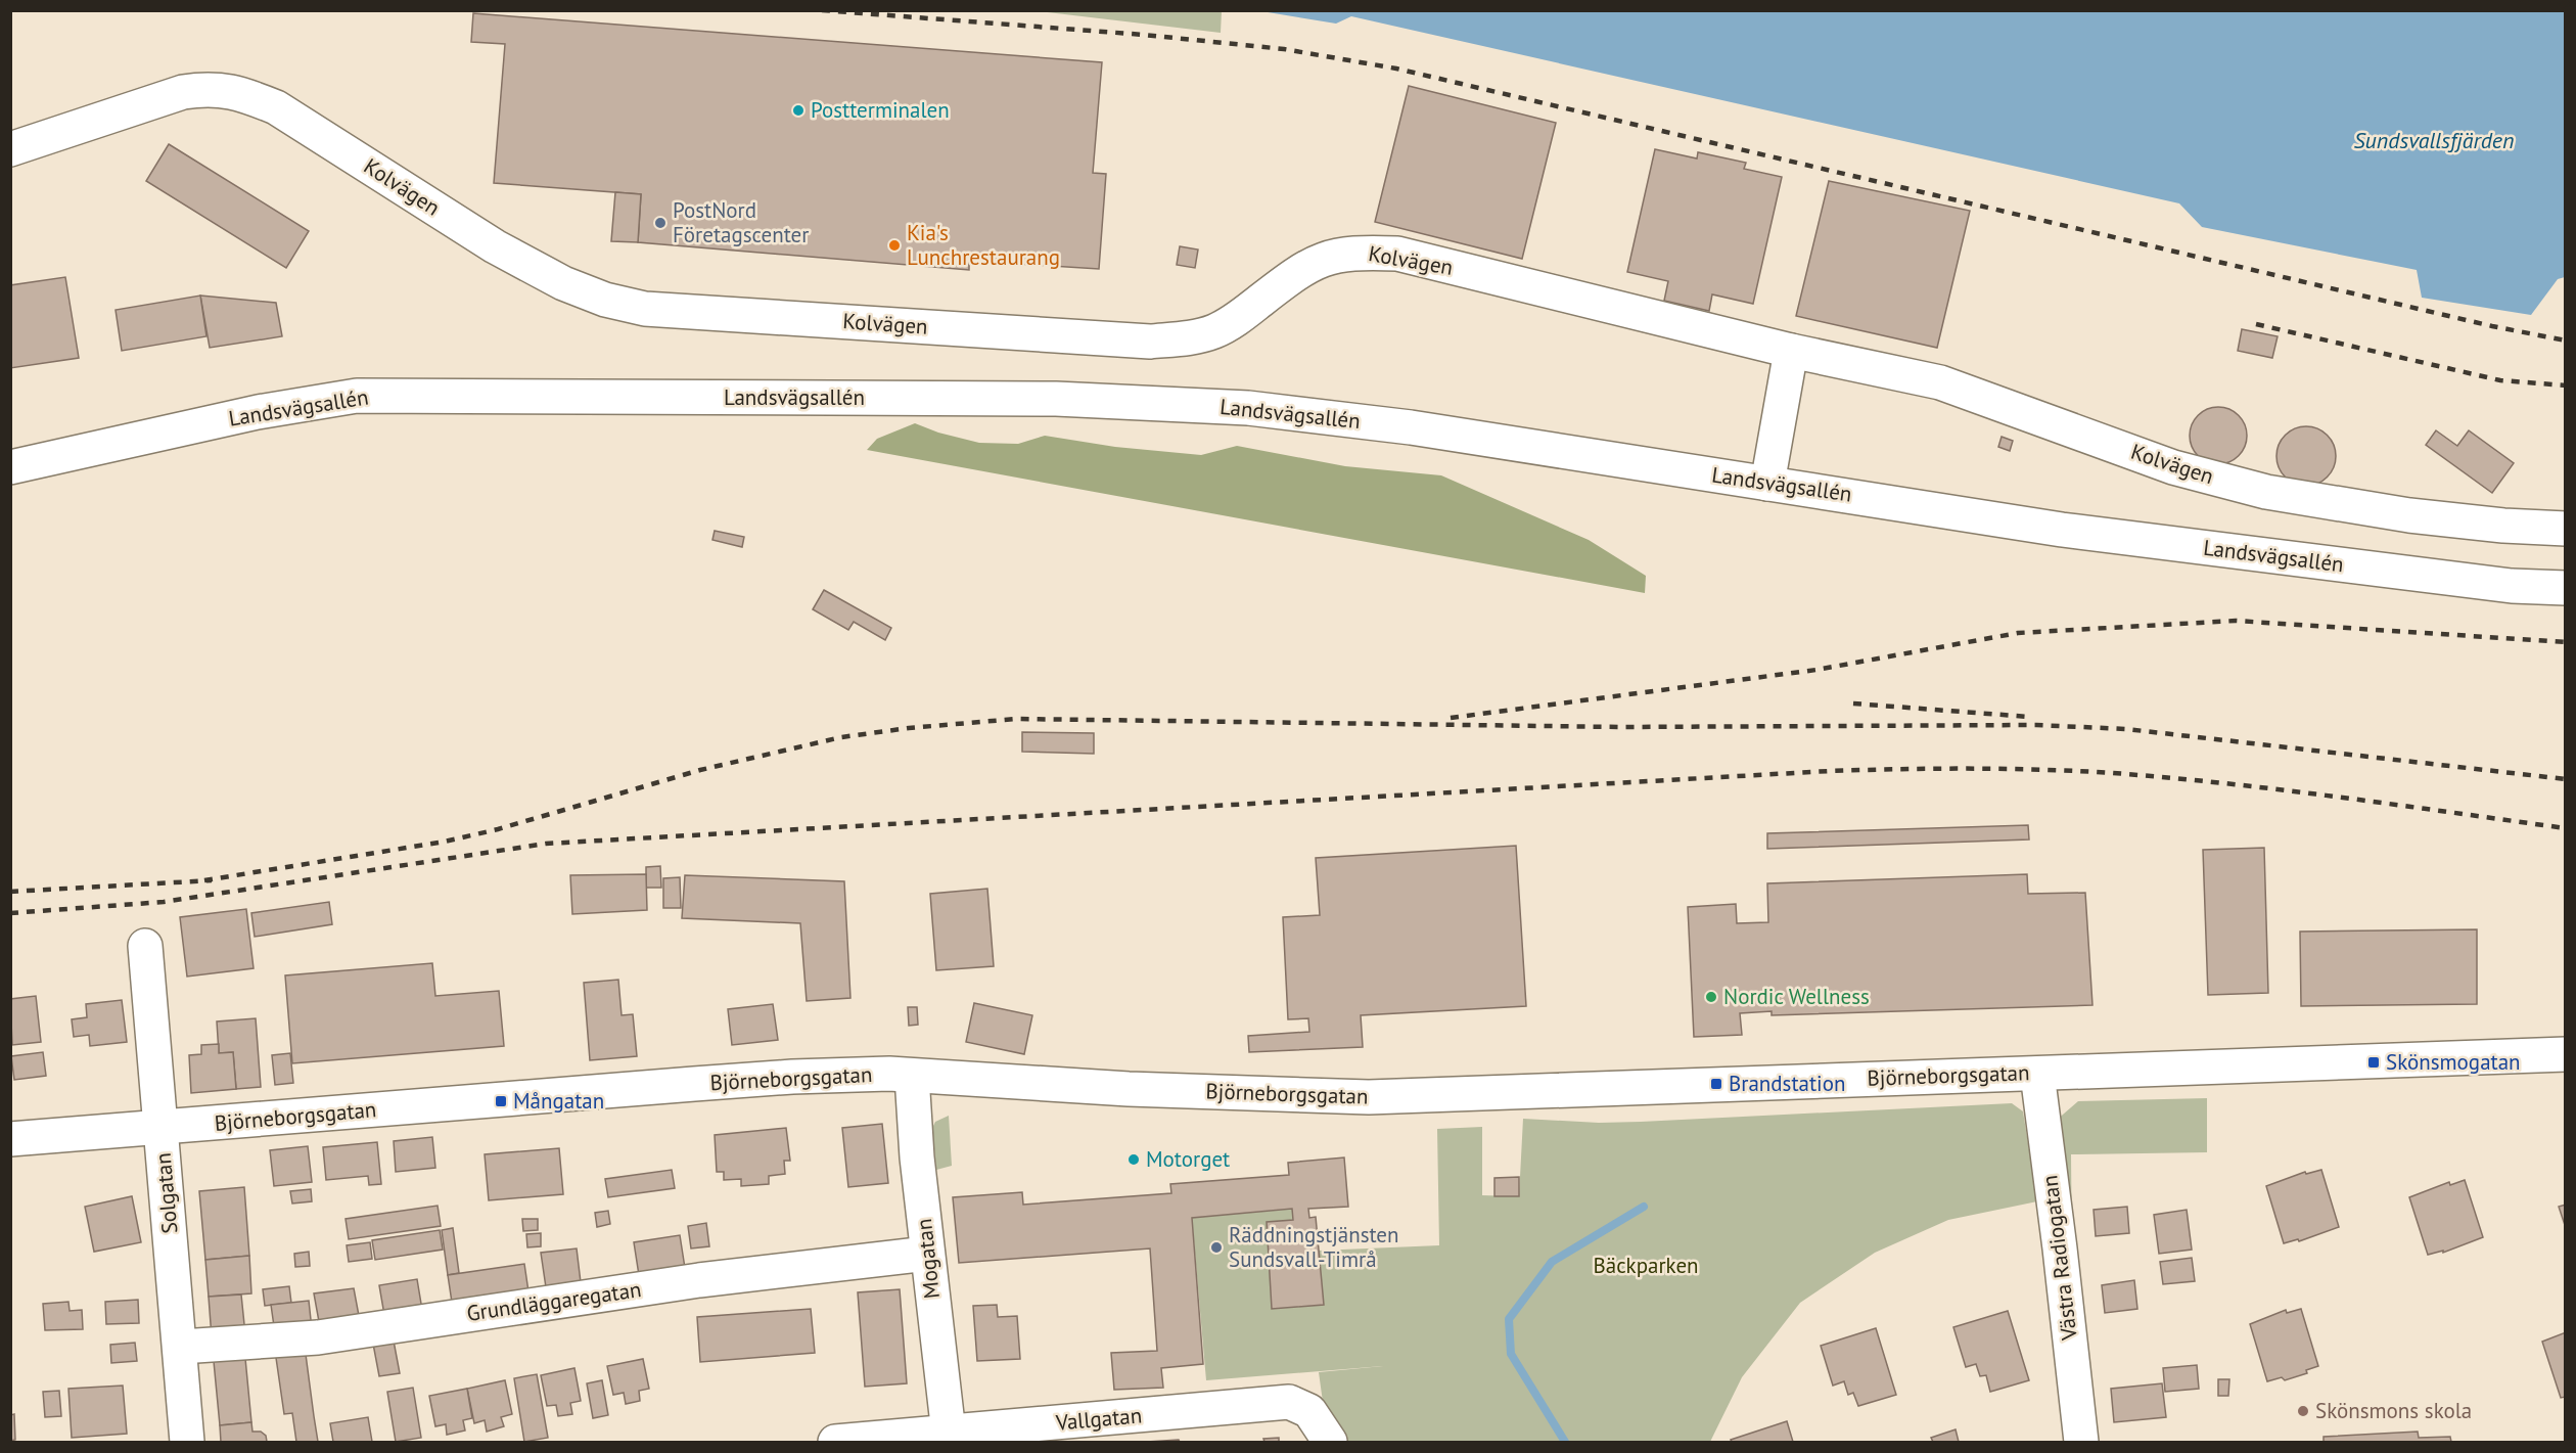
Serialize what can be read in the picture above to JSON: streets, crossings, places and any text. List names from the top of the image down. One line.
{"streets":{"main road":["Kolvägen","Landsvägsallén","Björneborgsgatan","Solgatan","Västra Radiogatan","Mogatan","Grundläggaregatan","Vallgatan"]},"crossings":[["Björneborgsgatan","Solgatan"],["Björneborgsgatan","Västra Radiogatan"],["Björneborgsgatan","Mogatan"],["Solgatan","Grundläggaregatan"],["Mogatan","Grundläggaregatan"],["Mogatan","Vallgatan"]],"water":["Sundsvallsfjärden"],"parks":["Bäckparken"],"places":{"other":["Postterminalen","PostNord Företagscenter","Kia's Lunchrestaurang","Nordic Wellness","Motorget","Räddningstjänsten Sundsvall-Timrå","Skönsmons skola"],"transit":["Skönsmogatan","Brandstation","Mångatan"]}}
